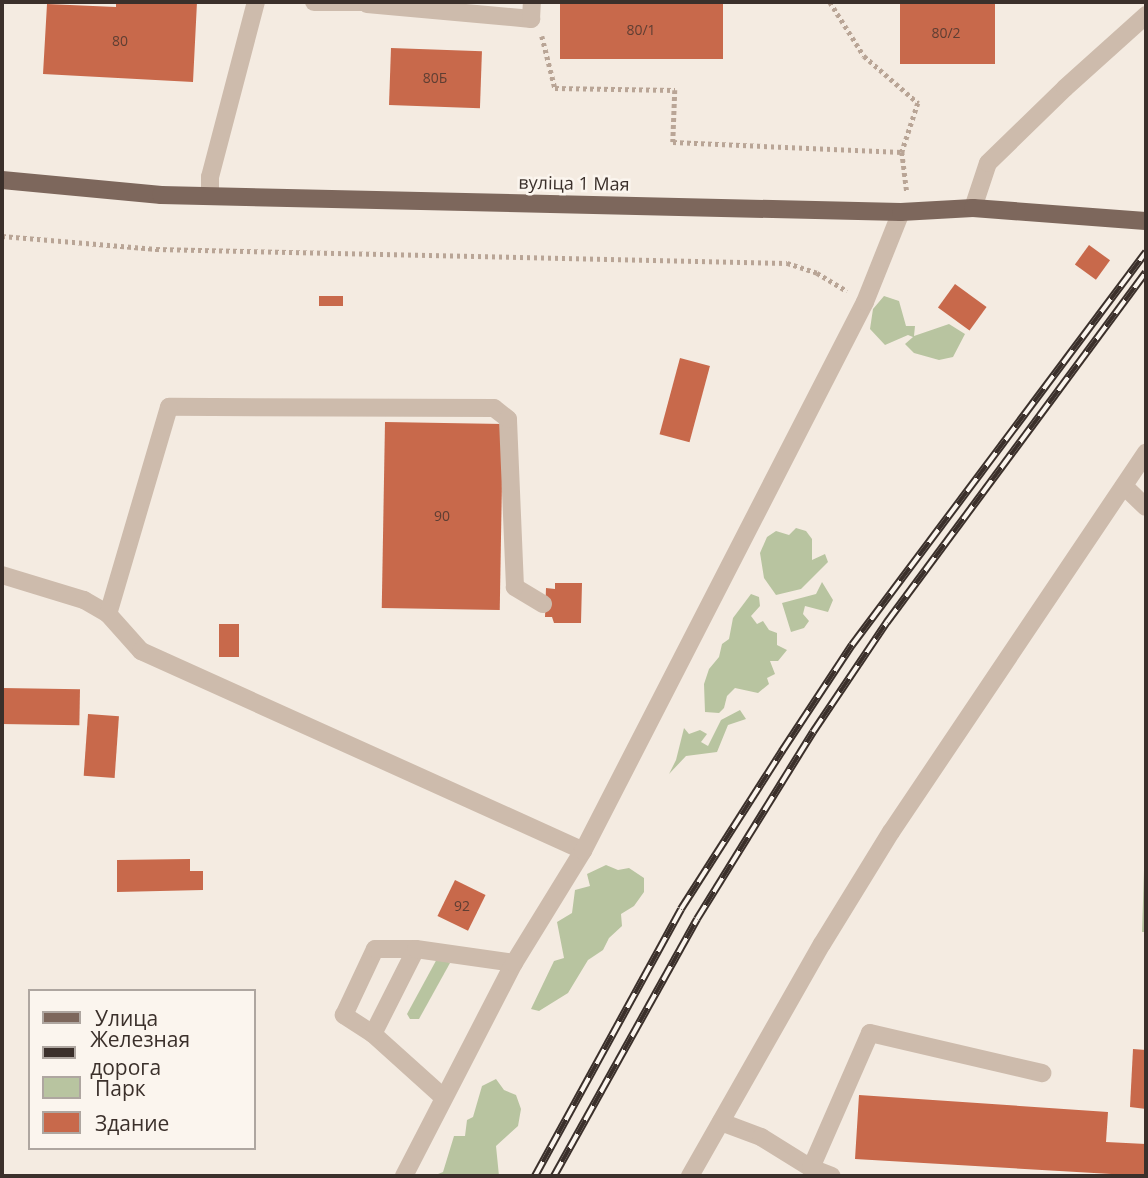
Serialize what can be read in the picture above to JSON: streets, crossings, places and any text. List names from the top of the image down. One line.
{"streets":{"main road":["вуліца 1 Мая"]},"house_numbers":["80/1","80/2","80","80Б","90","92"],"legend":["Улица","Железная дорога","Парк","Здание"]}
